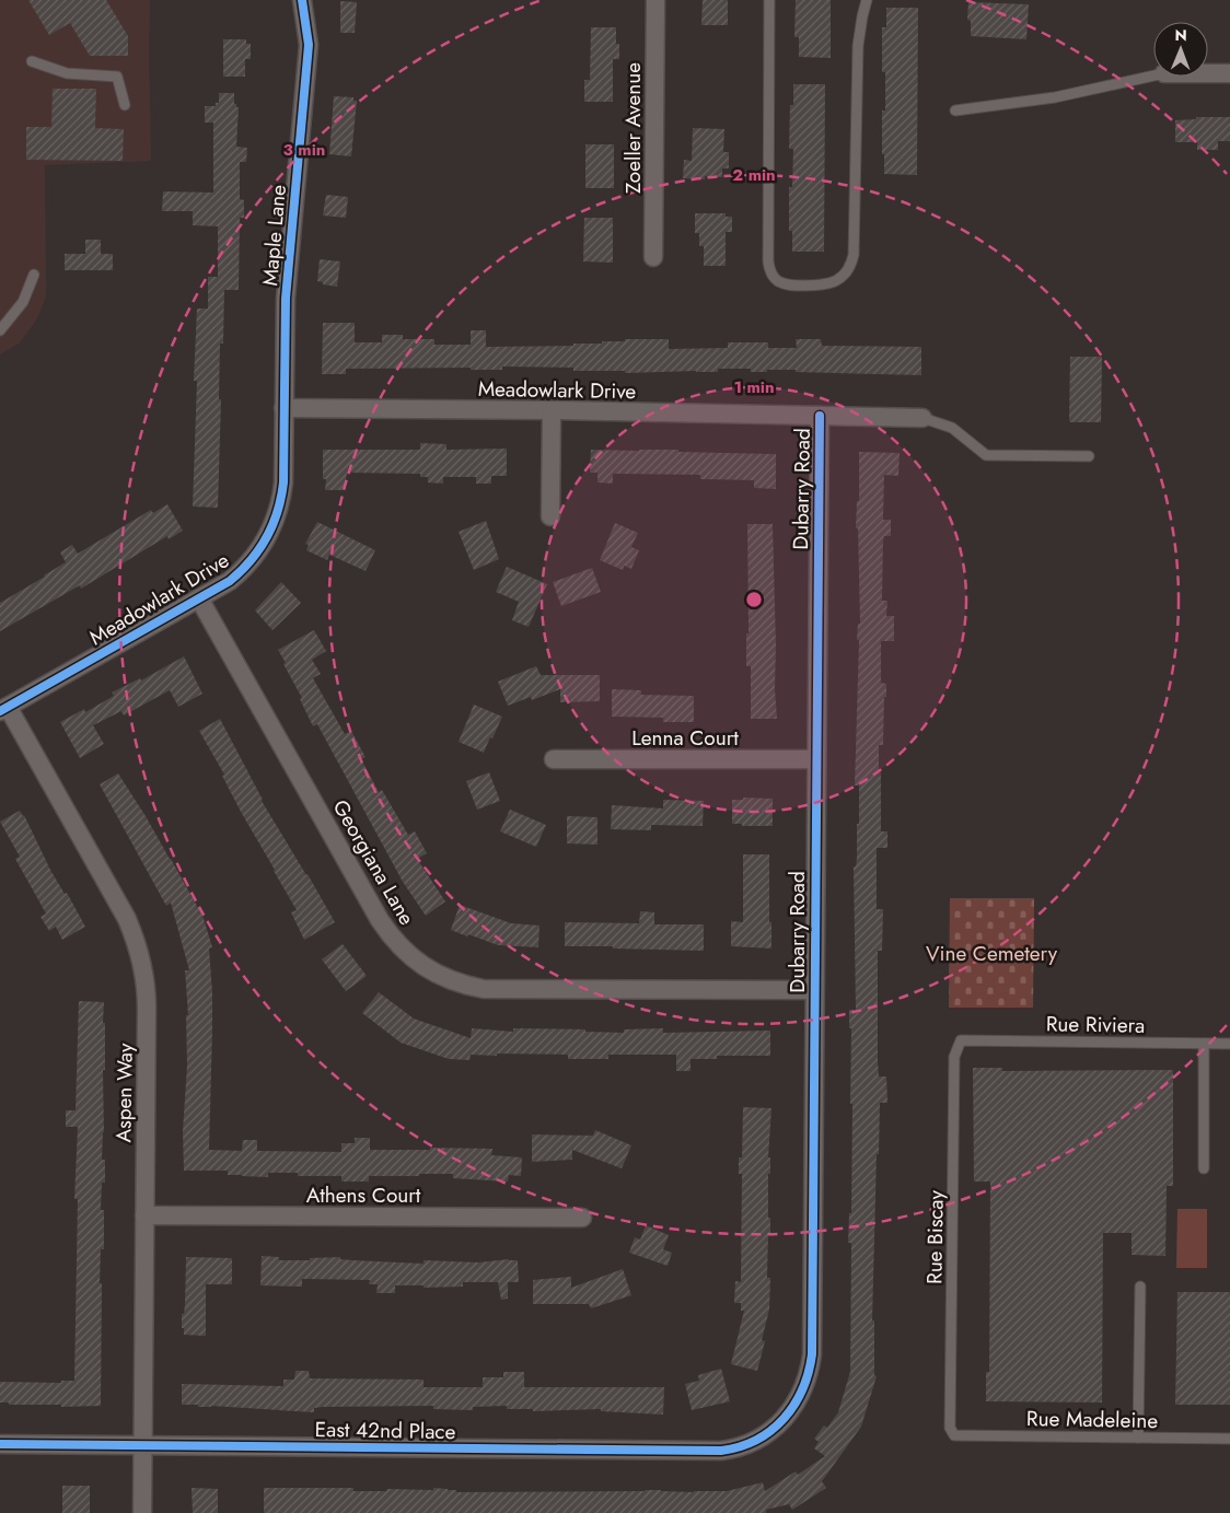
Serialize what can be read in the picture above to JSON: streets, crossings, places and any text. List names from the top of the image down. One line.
{"streets":{"street":["Zoeller Avenue","Maple Lane","Meadowlark Drive","Dubarry Road","Lenna Court","Georgiana Lane","Aspen Way","Athens Court","East 42nd Place"],"lane":["Rue Riviera","Rue Biscay","Rue Madeleine"]},"crossings":[["Maple Lane","Meadowlark Drive"],["Meadowlark Drive","Dubarry Road"],["Meadowlark Drive","Georgiana Lane"],["Meadowlark Drive","Aspen Way"],["Dubarry Road","Lenna Court"],["Dubarry Road","Georgiana Lane"],["Dubarry Road","East 42nd Place"],["Rue Riviera","Rue Biscay"],["Aspen Way","Athens Court"],["Aspen Way","East 42nd Place"],["Rue Biscay","Rue Madeleine"]],"parks":["Vine Cemetery"],"north":"top","rings":["3 min","2 min","1 min"]}
